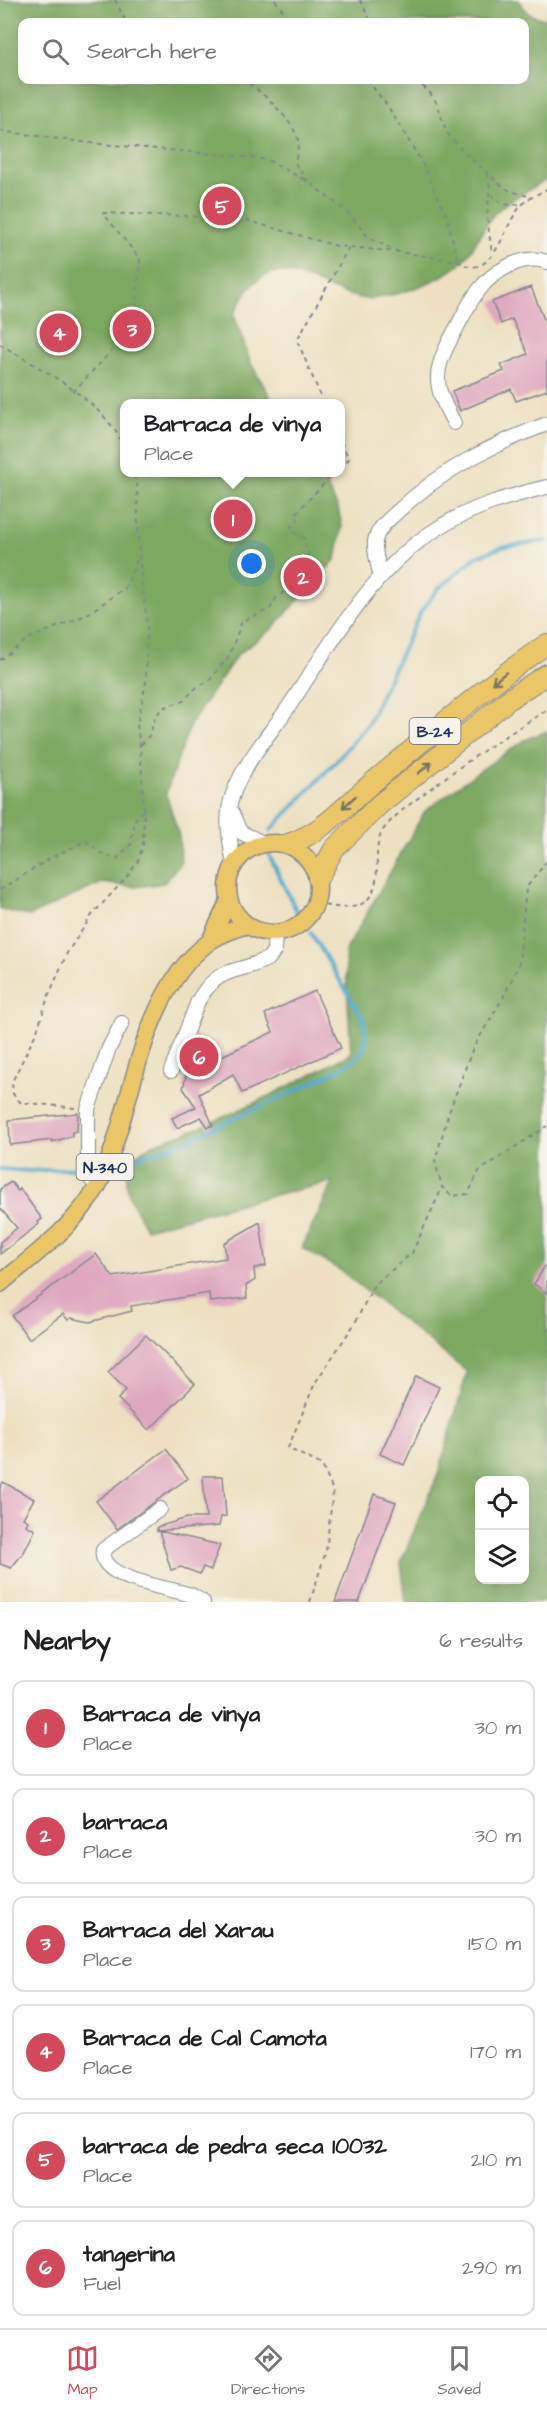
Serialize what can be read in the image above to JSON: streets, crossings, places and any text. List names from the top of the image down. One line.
{"streets":{"highway":["B-24"],"main road":["N-340"]},"crossings":[["B-24","N-340"]],"page":{"search":"Search here","pins":["5","3","4","1","2","6"],"popup":["Barraca de vinya","Place"],"heading":["Nearby","6 results"],"list":[{"mark":"1","name":"Barraca de vinya","note":"Place","value":"30 m"},{"mark":"2","name":"barraca","note":"Place","value":"30 m"},{"mark":"3","name":"Barraca del Xarau","note":"Place","value":"150 m"},{"mark":"4","name":"Barraca de Cal Camota","note":"Place","value":"170 m"},{"mark":"5","name":"barraca de pedra seca 10032","note":"Place","value":"210 m"},{"mark":"6","name":"tangerina","note":"Fuel","value":"290 m"}],"nav":["Map","Directions","Saved"]}}
